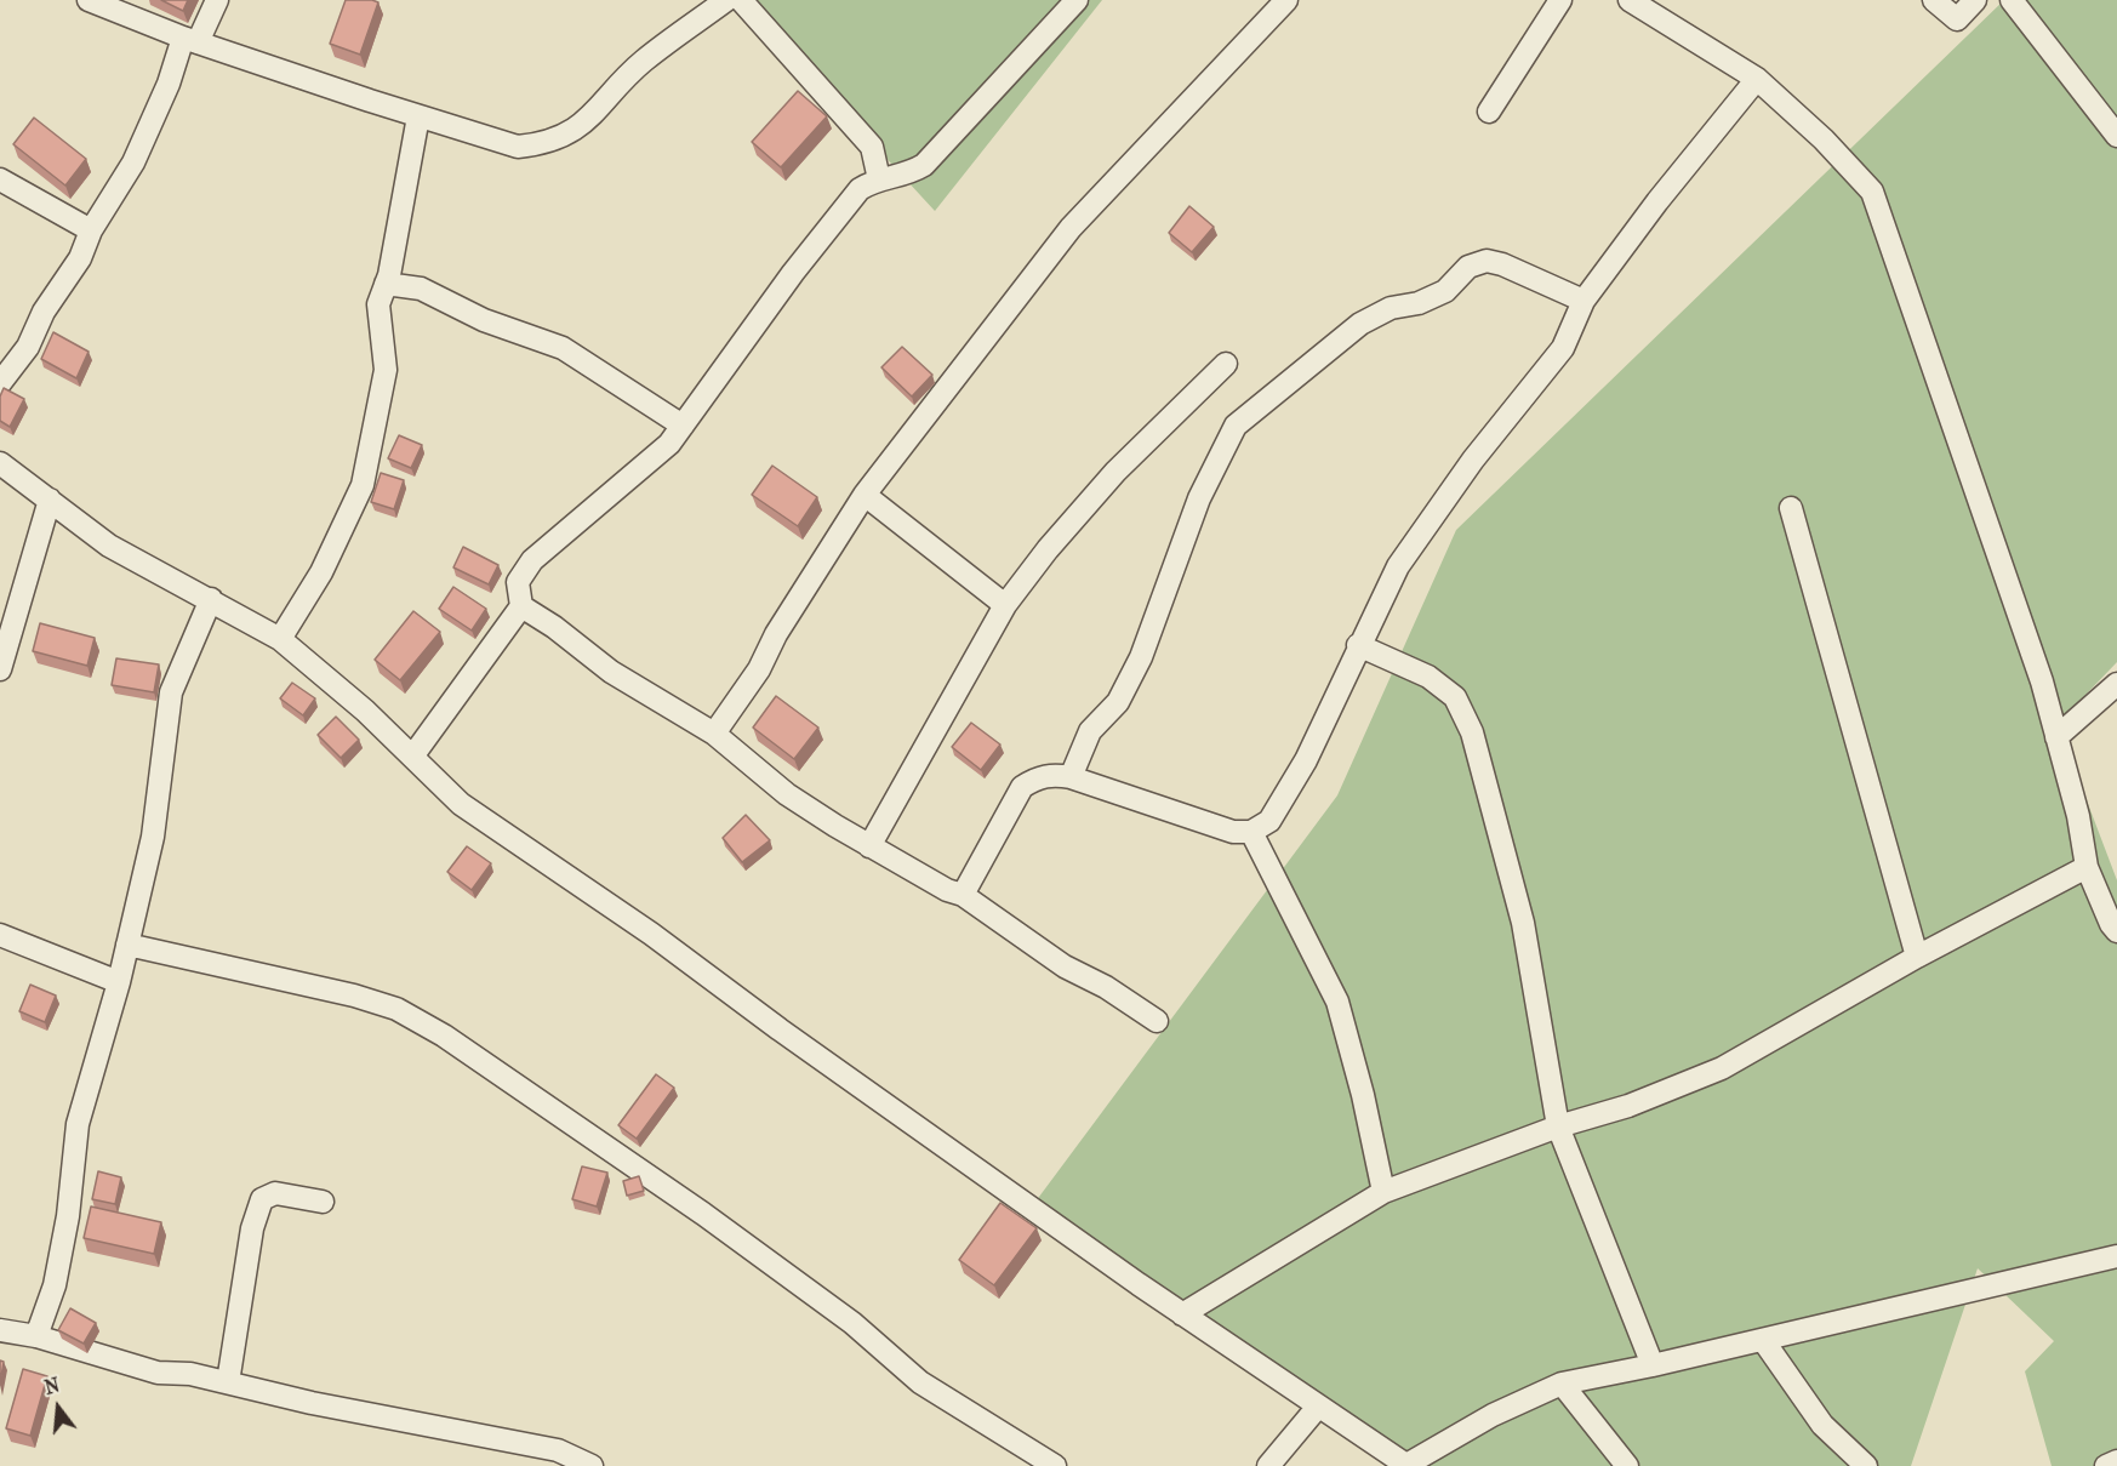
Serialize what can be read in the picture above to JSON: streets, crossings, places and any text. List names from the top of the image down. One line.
{"north":"top"}
